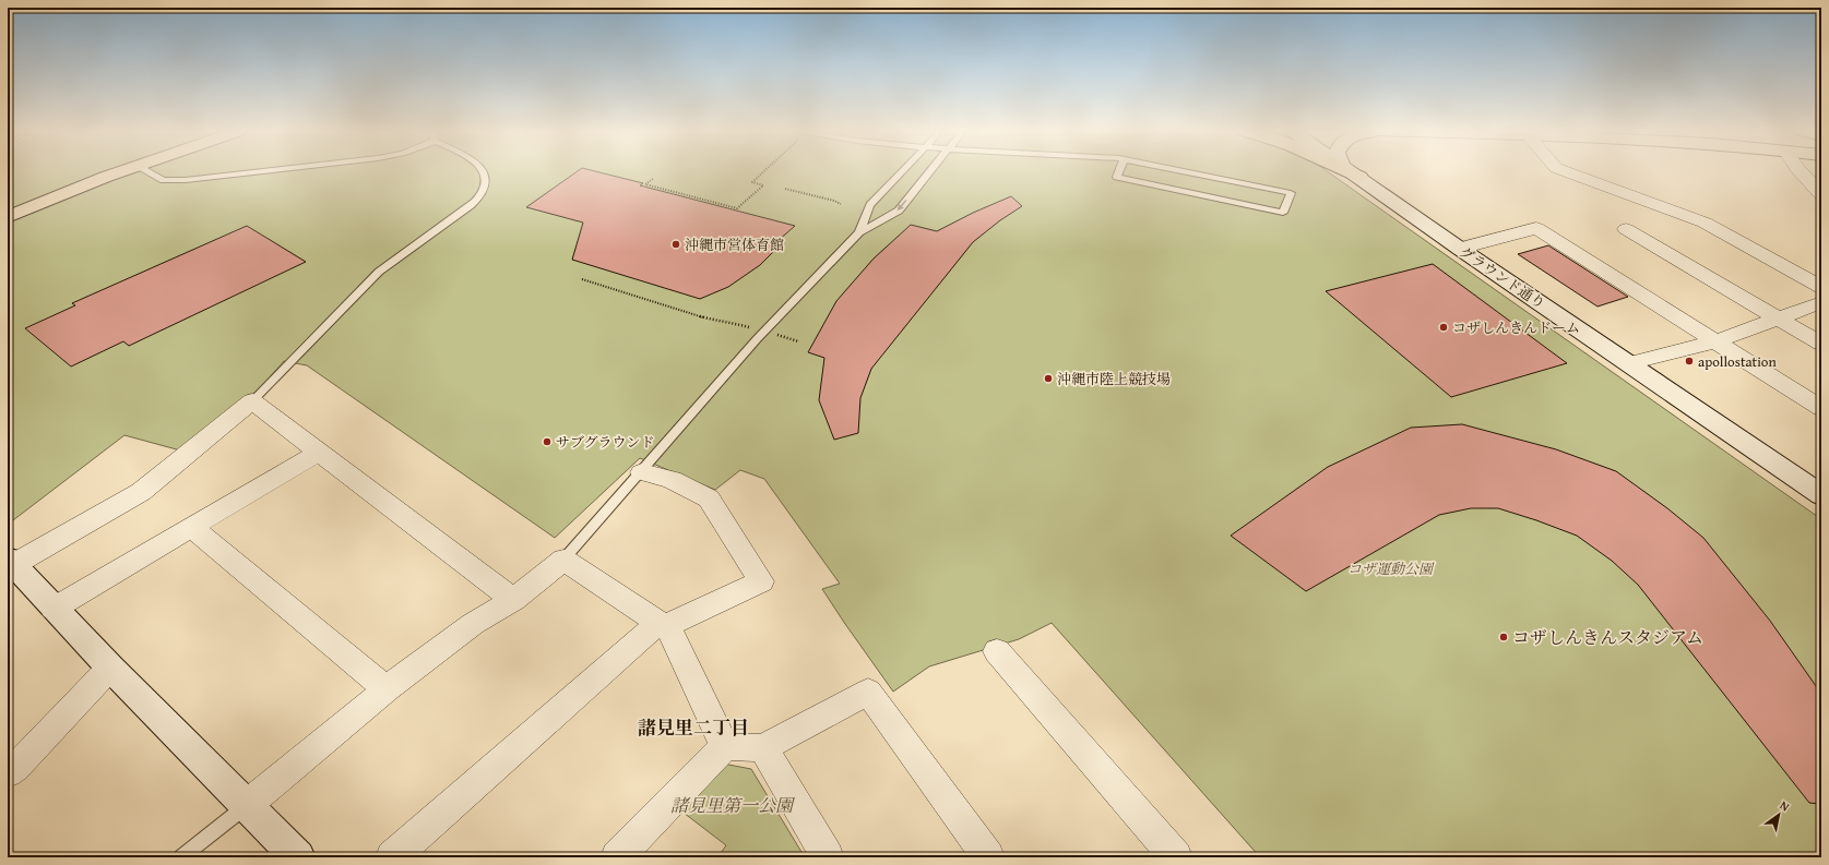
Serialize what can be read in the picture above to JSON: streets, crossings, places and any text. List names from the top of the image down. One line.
{"streets":{"street":["グラウンド通り"]},"districts":["諸見里二丁目"],"parks":["コザ運動公園","諸見里第一公園"],"places":["沖縄市営体育館","コザしんきんドーム","apollostation","沖縄市陸上競技場","サブグラウンド","コザしんきんスタジアム"],"north":"top right"}
